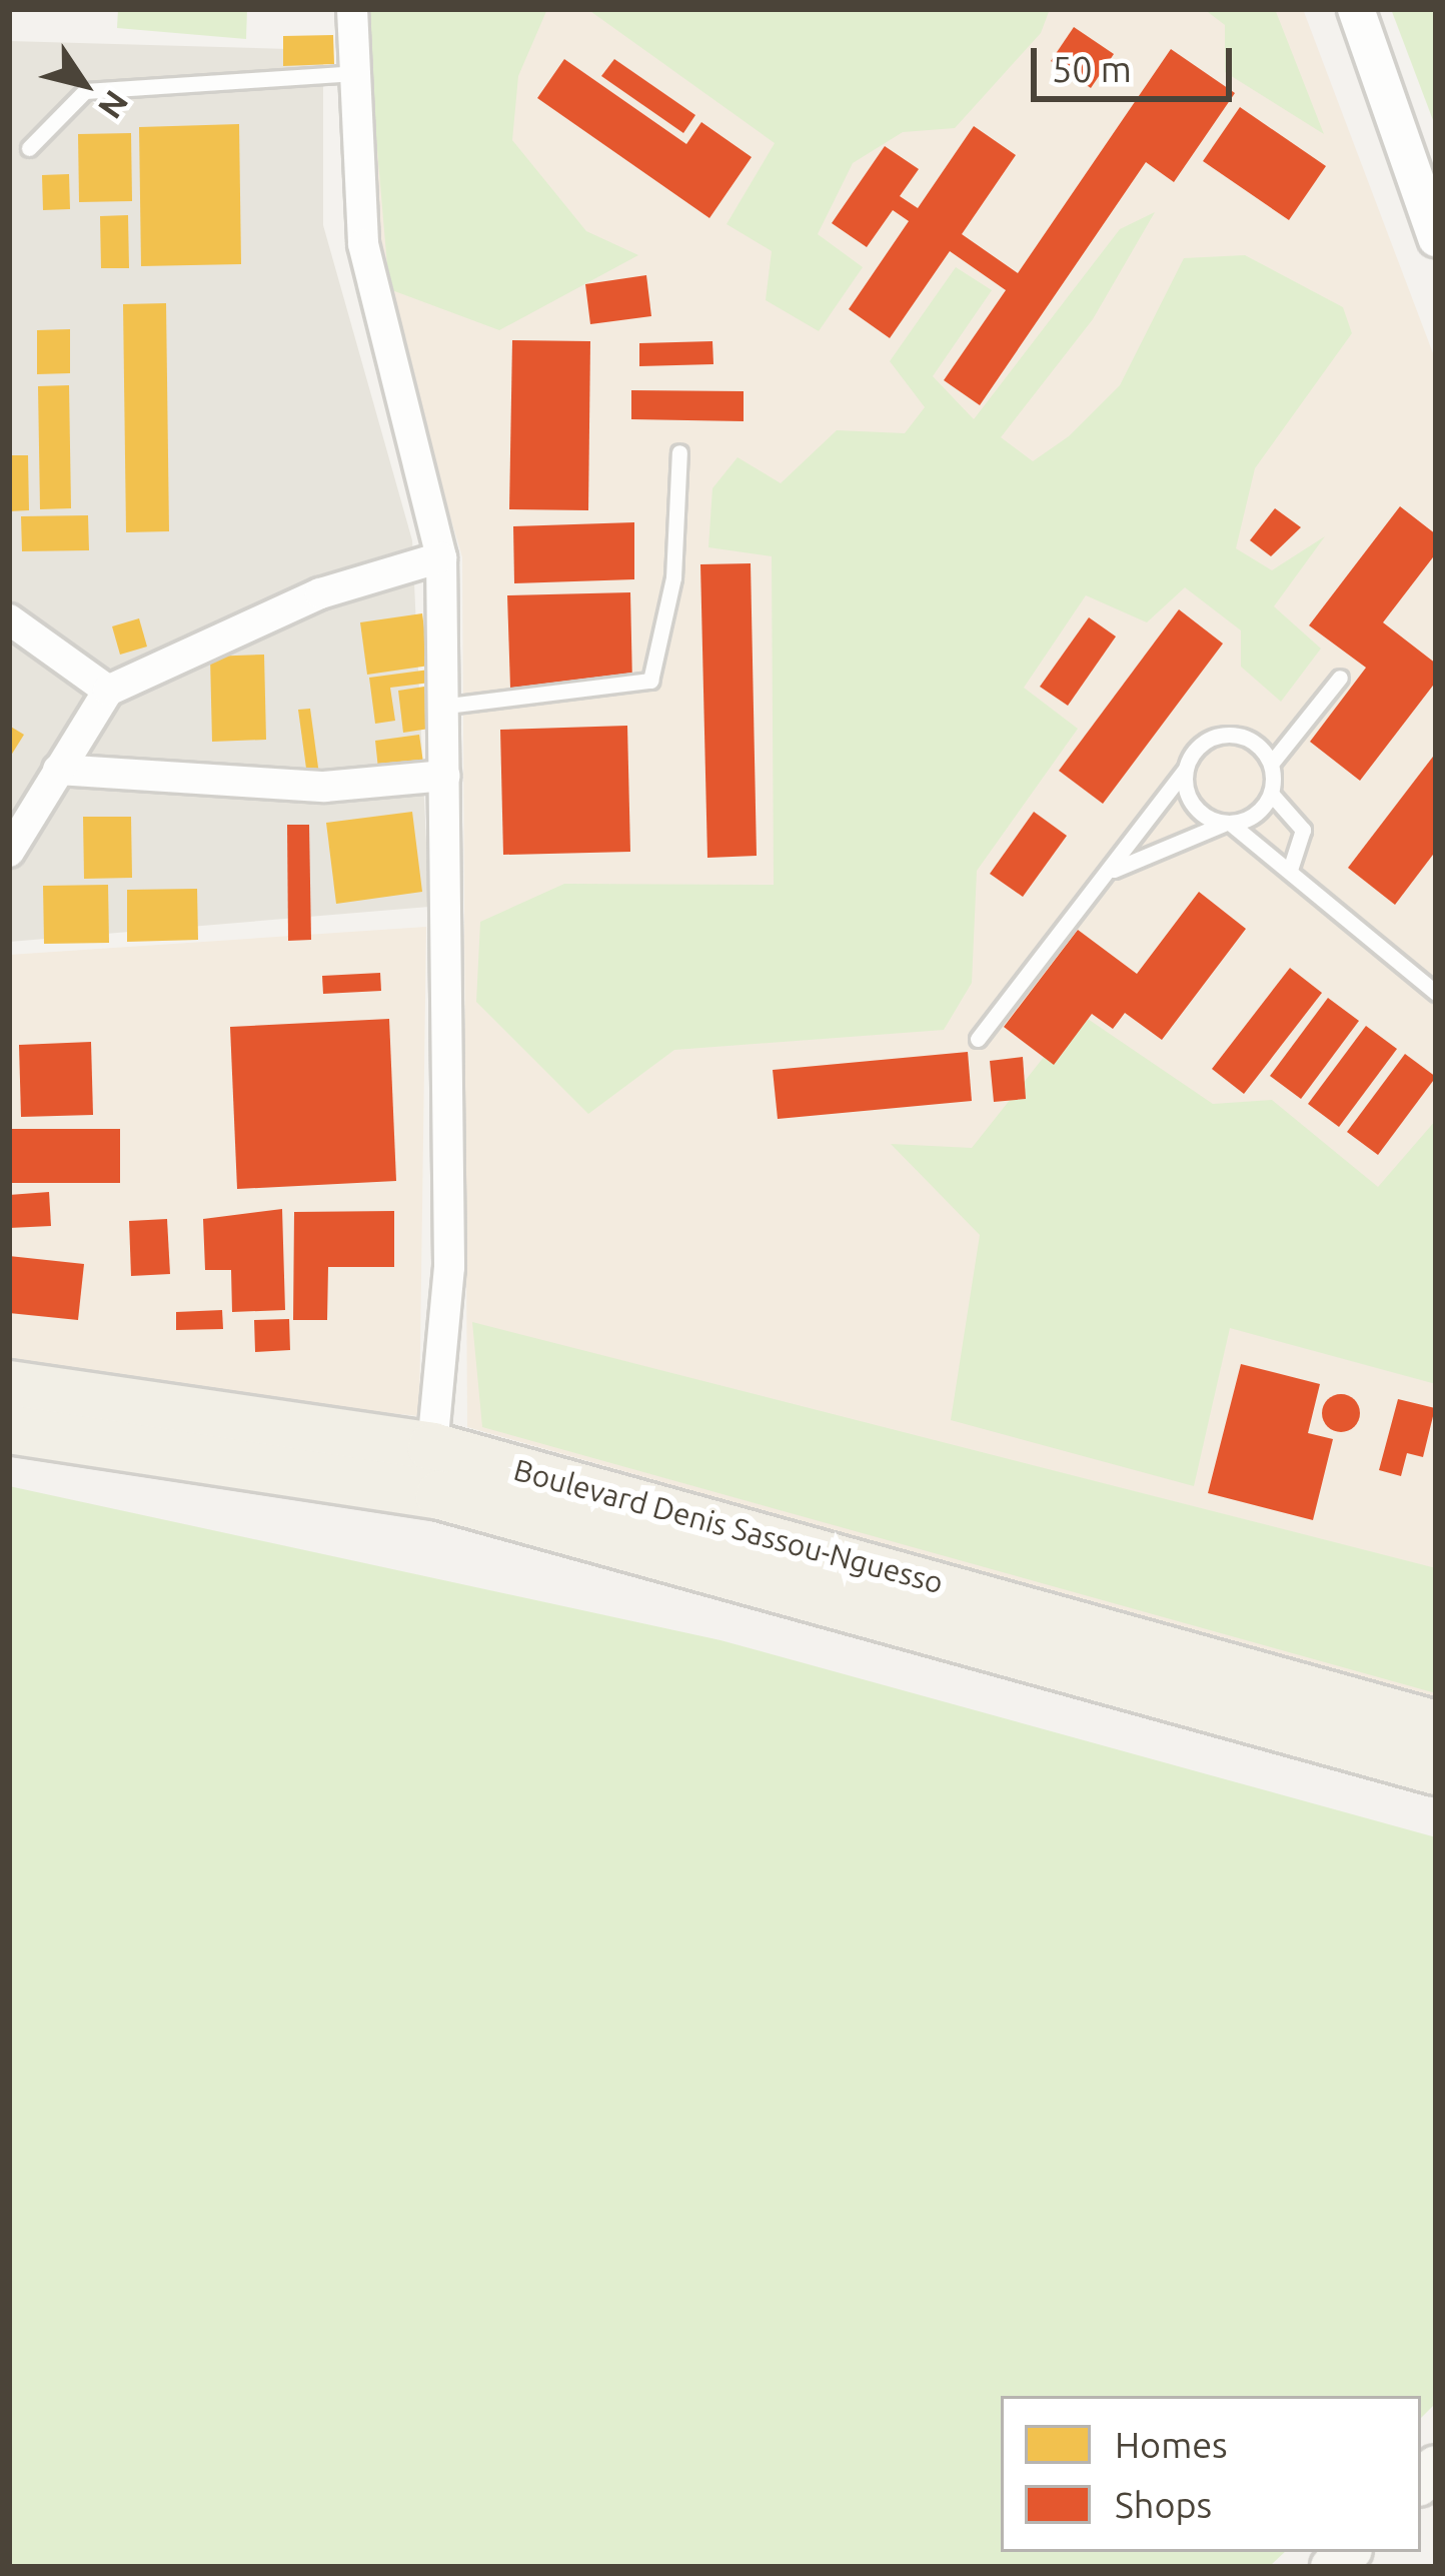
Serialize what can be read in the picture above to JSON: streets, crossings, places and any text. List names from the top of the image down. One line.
{"streets":{"main road":["Boulevard Denis Sassou-Nguesso"]},"legend":["Homes","Shops"],"scale_bar":"50 m","north":"bottom right"}
